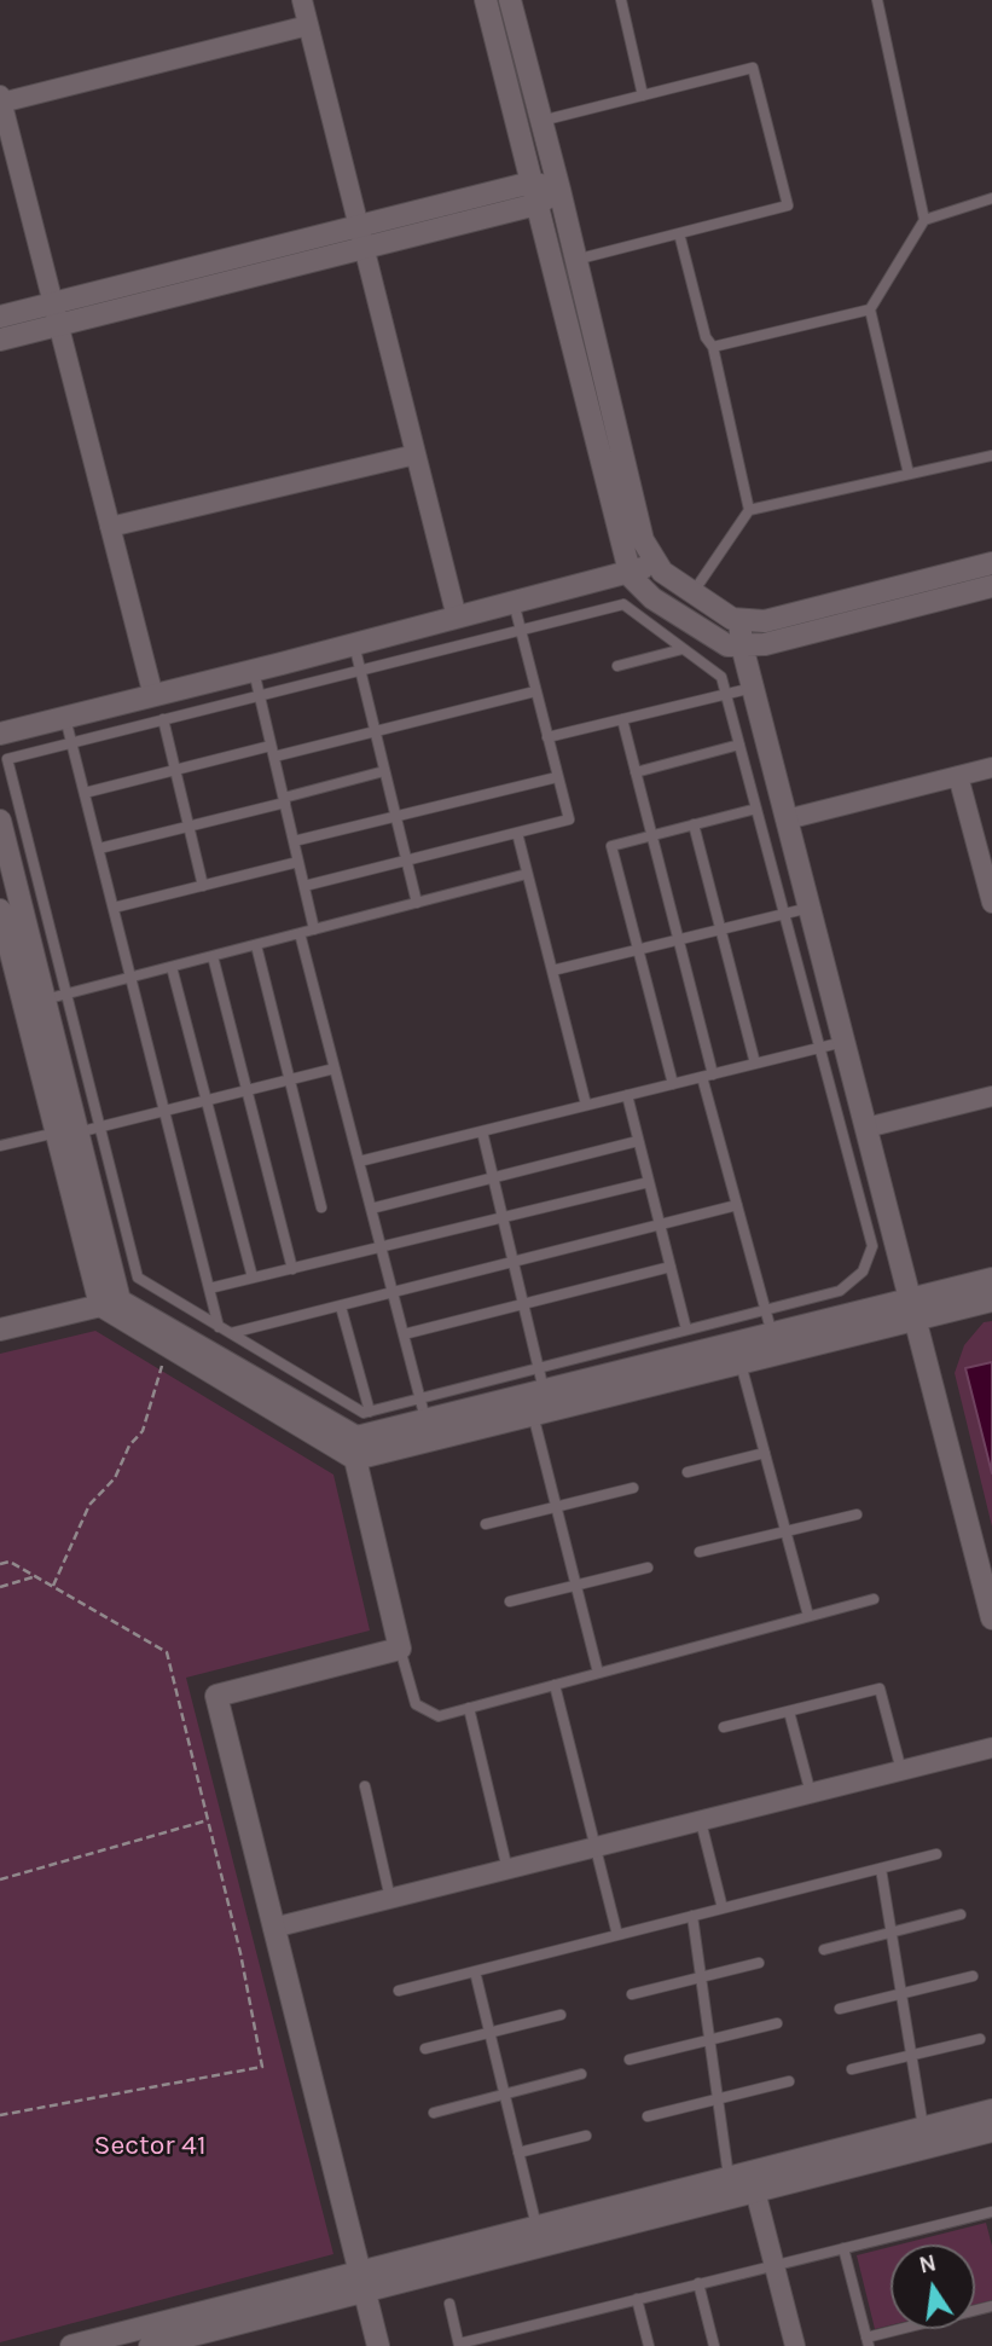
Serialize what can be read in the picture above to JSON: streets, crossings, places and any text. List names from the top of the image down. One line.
{"parks":["Sector 41"],"north":"top"}
